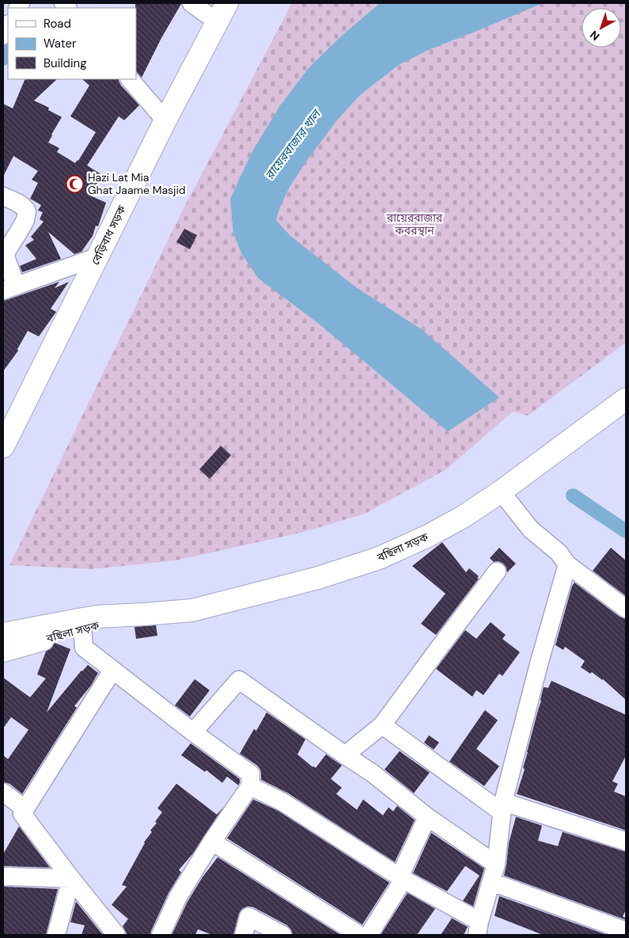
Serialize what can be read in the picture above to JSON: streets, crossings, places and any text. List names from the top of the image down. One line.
{"streets":{"main road":["বেড়িবাধ সড়ক","বছিলা সড়ক"]},"water":["রায়েরবাজার খাল"],"parks":["রায়েরবাজার কবরস্থান"],"places":{"mosque":["Hazi Lat Mia Ghat Jaame Masjid"]},"legend":["Road","Water","Building"],"north":"bottom left"}
